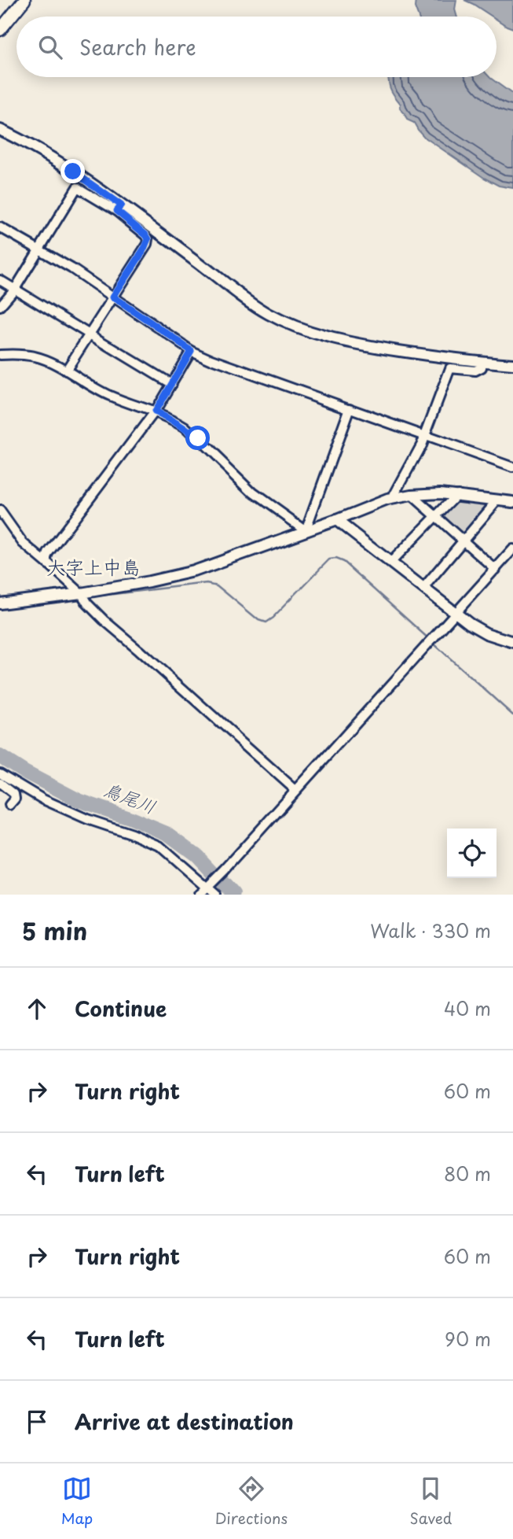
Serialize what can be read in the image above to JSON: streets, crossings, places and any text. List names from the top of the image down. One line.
{"districts":["大字上中島"],"water":["鳥尾川"],"page":{"search":"Search here","heading":["5 min","Walk · 330 m"],"list":[["Continue","40 m"],["Turn right","60 m"],["Turn left","80 m"],["Turn right","60 m"],["Turn left","90 m"],"Arrive at destination"],"nav":["Map","Directions","Saved"]}}
